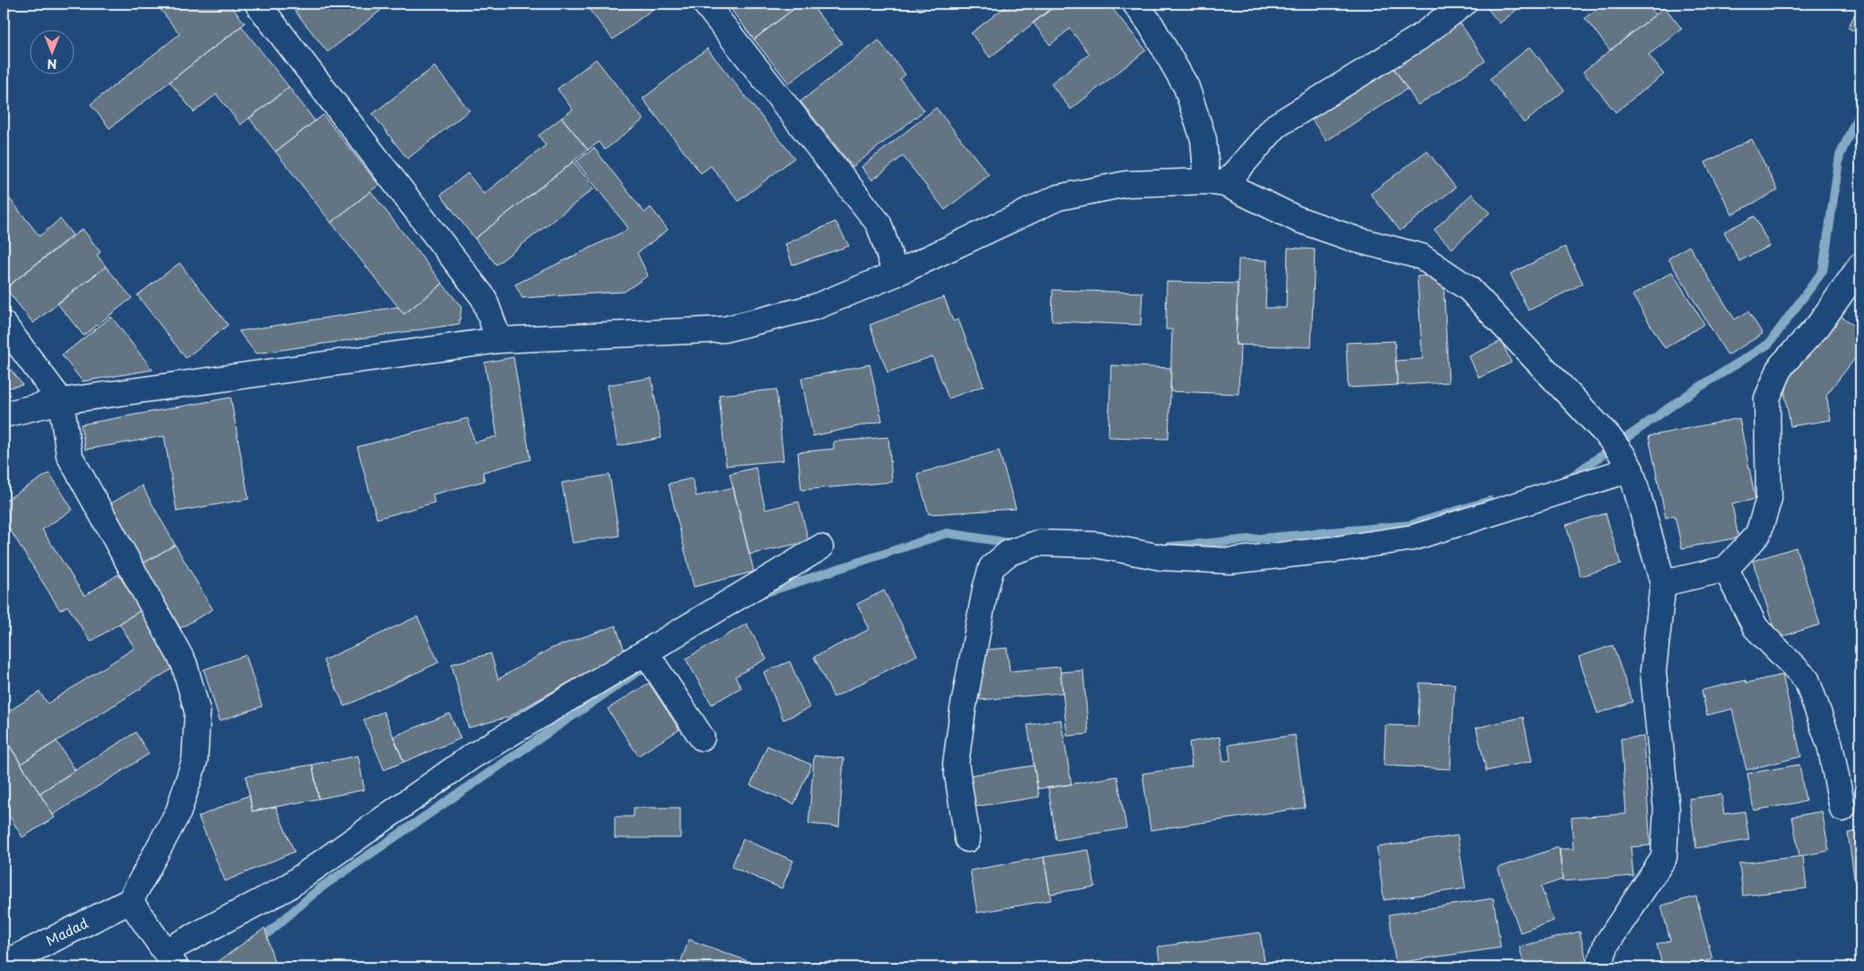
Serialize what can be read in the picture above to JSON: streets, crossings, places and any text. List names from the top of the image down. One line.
{"streets":{"street":["Madad"]},"north":"bottom"}
